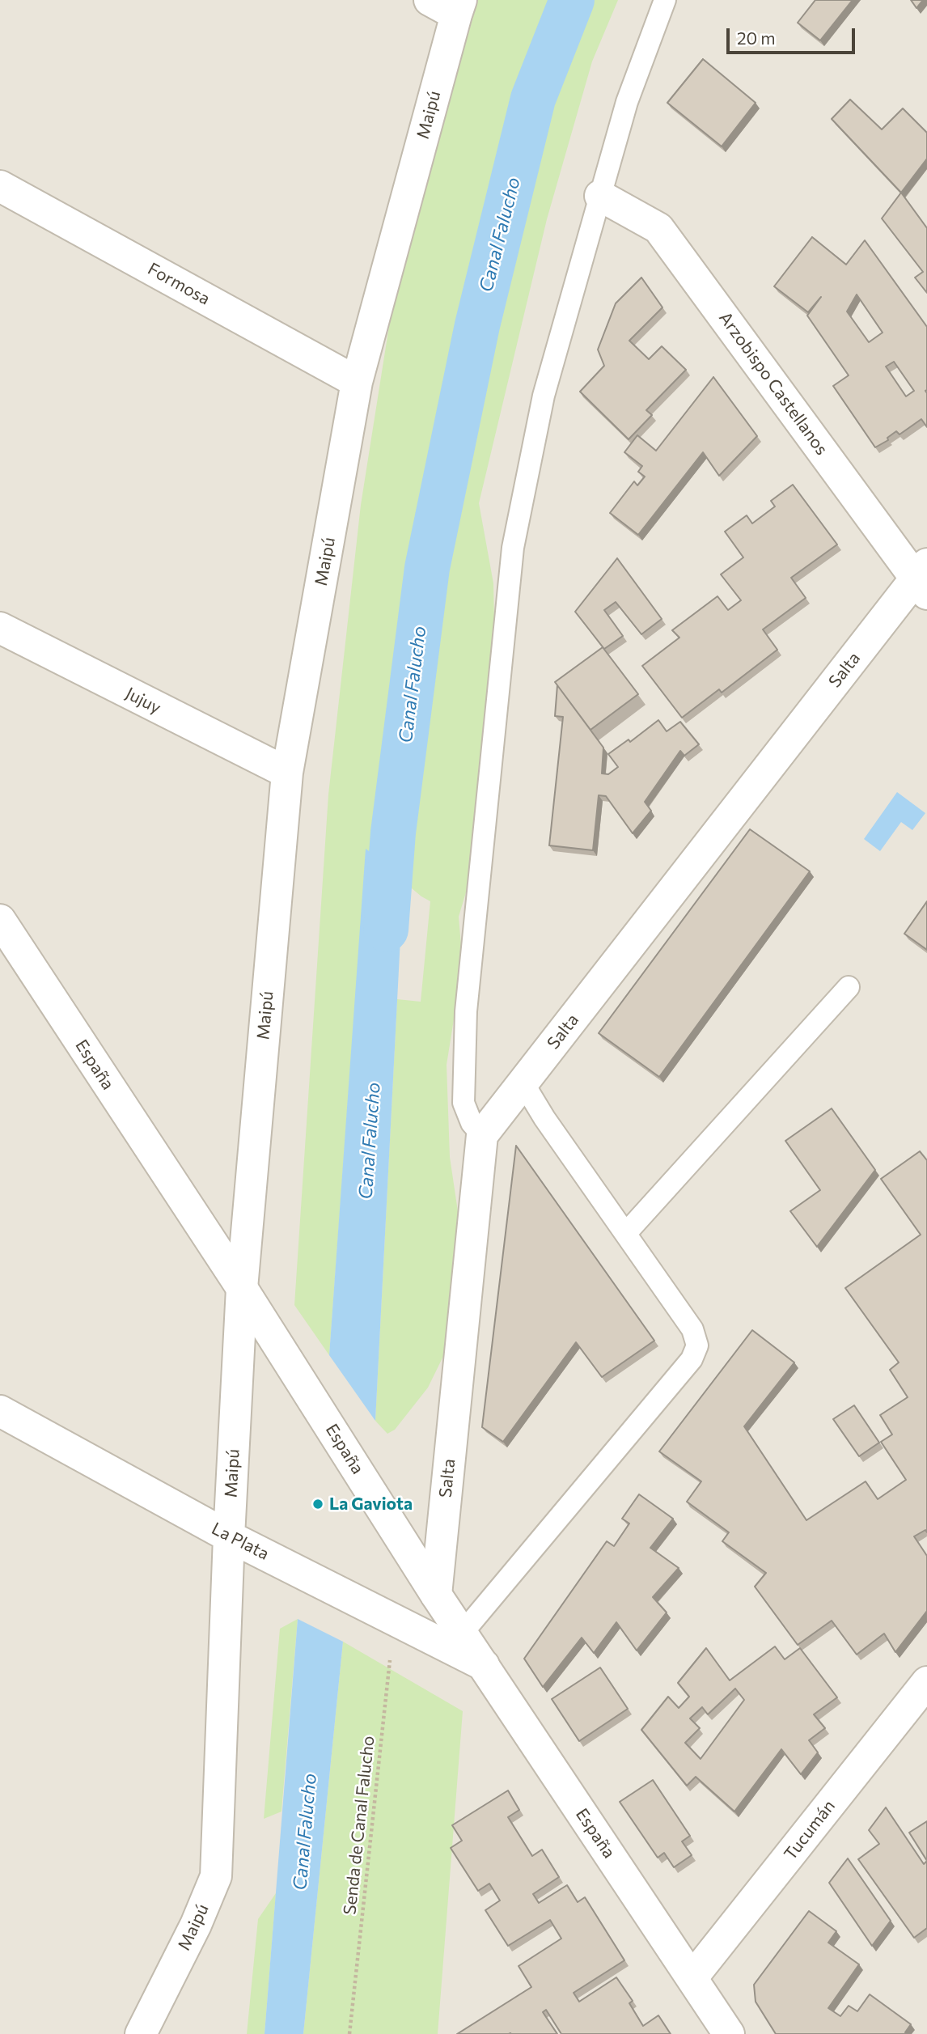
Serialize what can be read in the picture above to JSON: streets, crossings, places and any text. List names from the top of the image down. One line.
{"streets":{"street":["Maipú","Formosa","Arzobispo Castellanos","Salta","Jujuy","España","La Plata","Tucumán"],"path":["Senda de Canal Falucho"]},"crossings":[["Maipú","Formosa"],["Maipú","Jujuy"],["Maipú","España"],["Maipú","La Plata"],["Arzobispo Castellanos","Salta"],["Salta","España"],["España","La Plata"],["España","Tucumán"],["La Plata","Senda de Canal Falucho"]],"water":["Canal Falucho"],"places":["La Gaviota"],"scale_bar":"20 m"}
